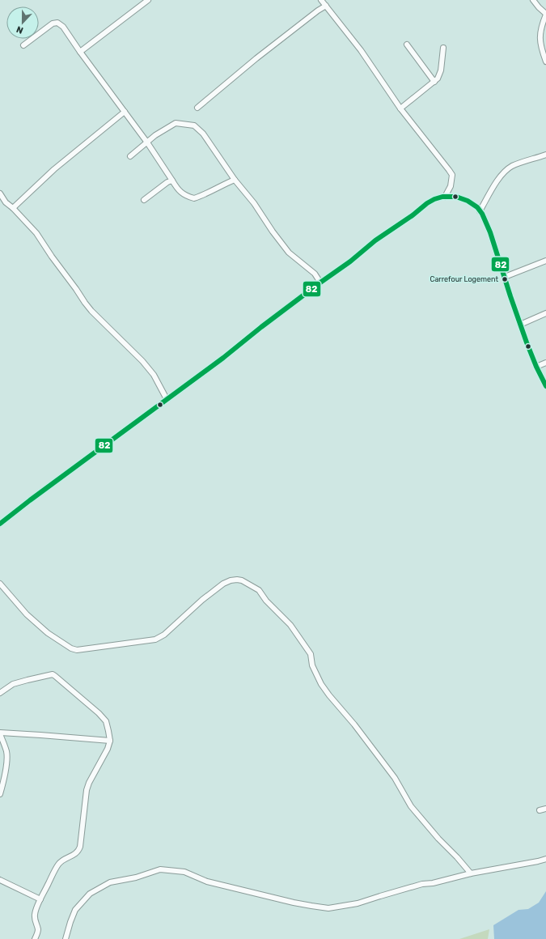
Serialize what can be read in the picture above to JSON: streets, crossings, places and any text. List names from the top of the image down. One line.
{"places":["Carrefour Logement"],"lines":["transit line 82"],"north":"bottom"}
